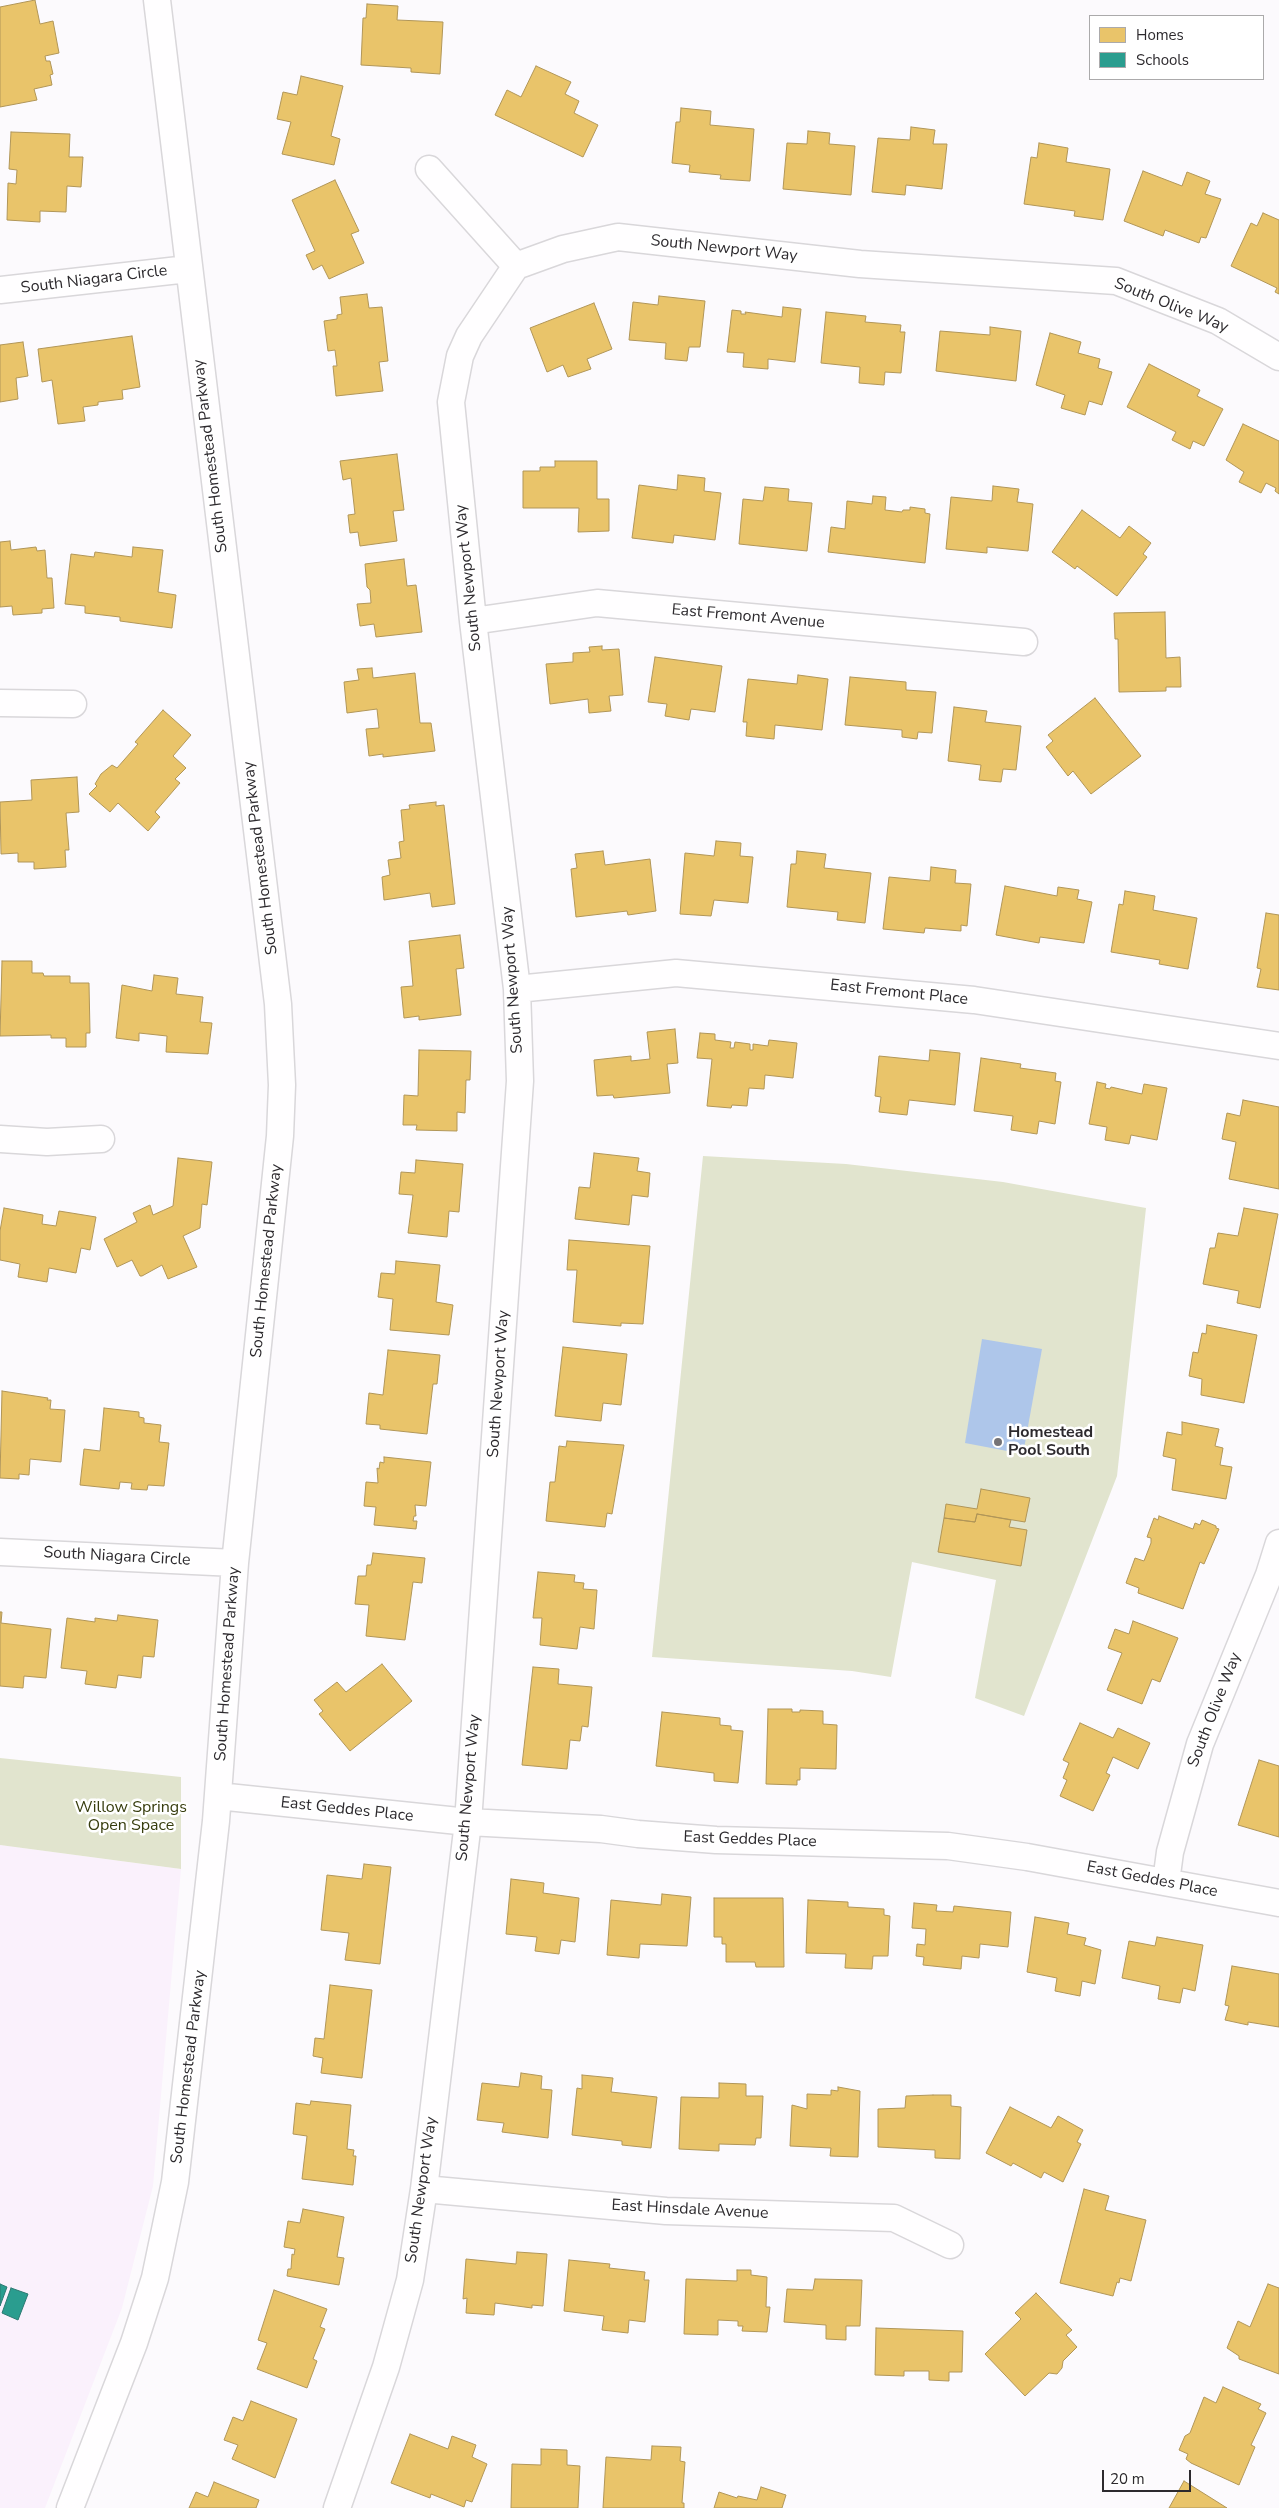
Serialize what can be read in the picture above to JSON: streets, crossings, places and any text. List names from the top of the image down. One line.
{"streets":{"street":["South Newport Way","South Niagara Circle","South Olive Way","South Homestead Parkway","East Fremont Avenue","East Fremont Place","East Geddes Place","East Hinsdale Avenue"]},"crossings":[["South Newport Way","South Olive Way"],["South Newport Way","East Fremont Avenue"],["South Newport Way","East Fremont Place"],["South Newport Way","East Geddes Place"],["South Newport Way","East Hinsdale Avenue"],["South Niagara Circle","South Homestead Parkway"],["South Olive Way","East Geddes Place"],["South Homestead Parkway","East Geddes Place"]],"parks":["Willow Springs Open Space"],"places":["Homestead Pool South"],"legend":["Homes","Schools"],"scale_bar":"20 m"}
